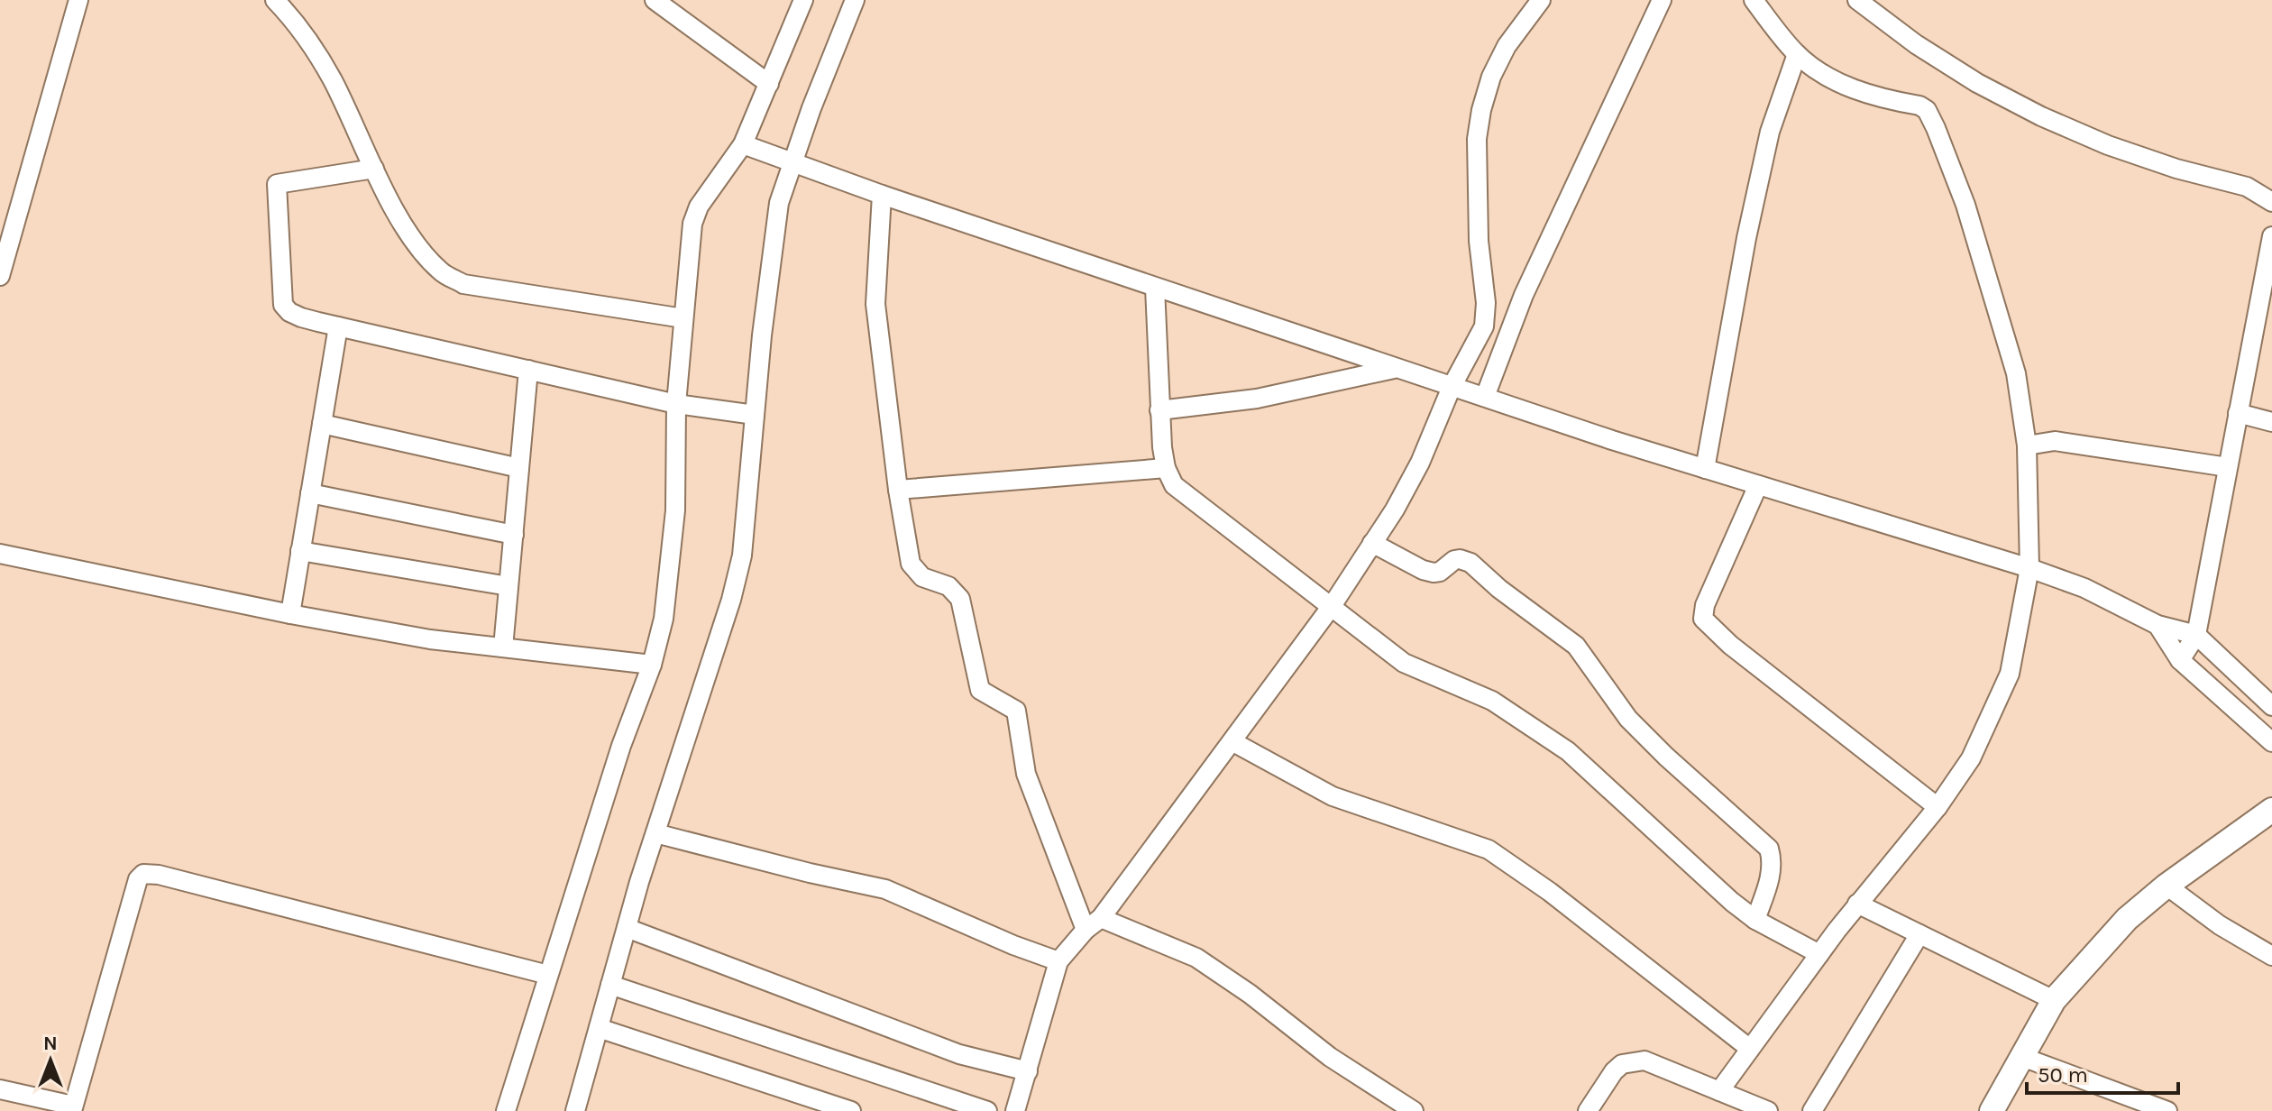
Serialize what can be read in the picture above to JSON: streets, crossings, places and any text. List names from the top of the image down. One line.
{"scale_bar":"50 m","north":"top"}
